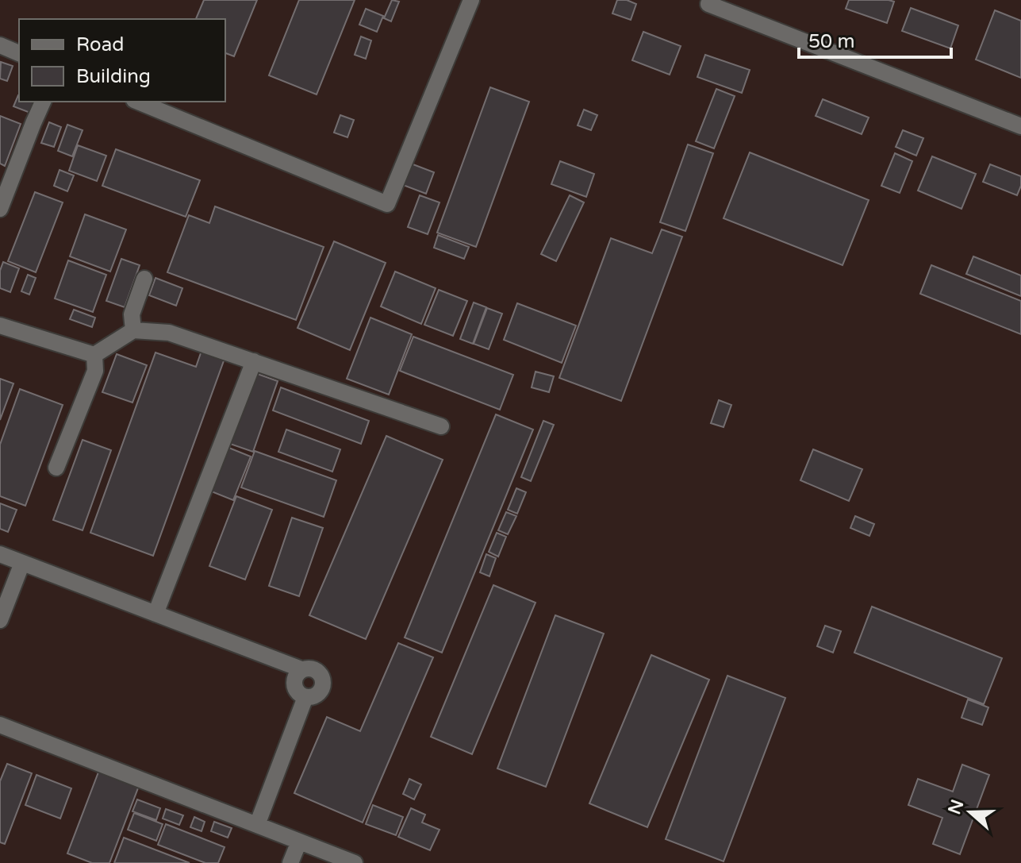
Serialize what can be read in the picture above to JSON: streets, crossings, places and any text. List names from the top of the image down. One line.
{"legend":["Road","Building"],"scale_bar":"50 m","north":"left"}
